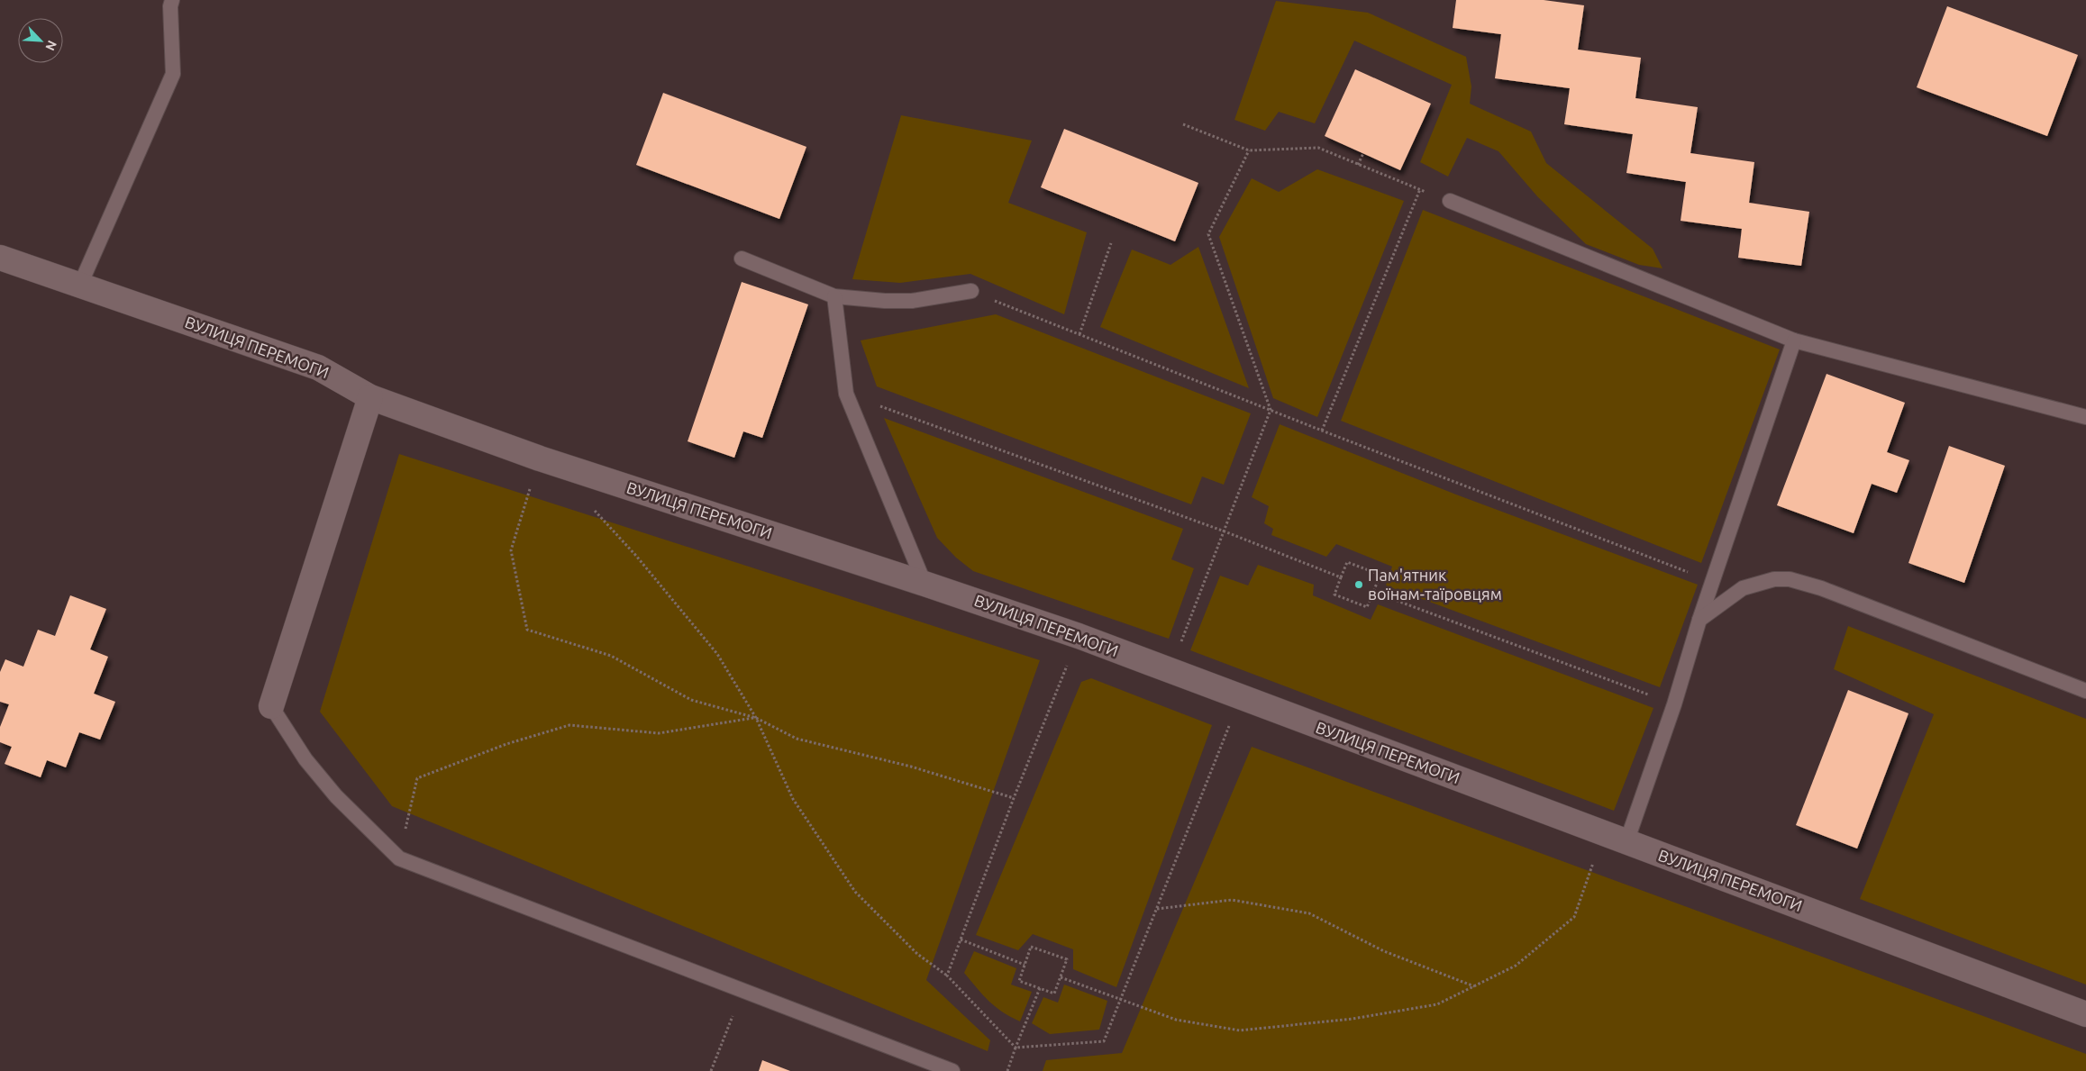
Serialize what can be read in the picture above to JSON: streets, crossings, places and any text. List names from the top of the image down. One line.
{"streets":{"street":["ВУЛИЦЯ ПЕРЕМОГИ"]},"places":["Пам'ятник воїнам-таїровцям"],"north":"bottom right"}
